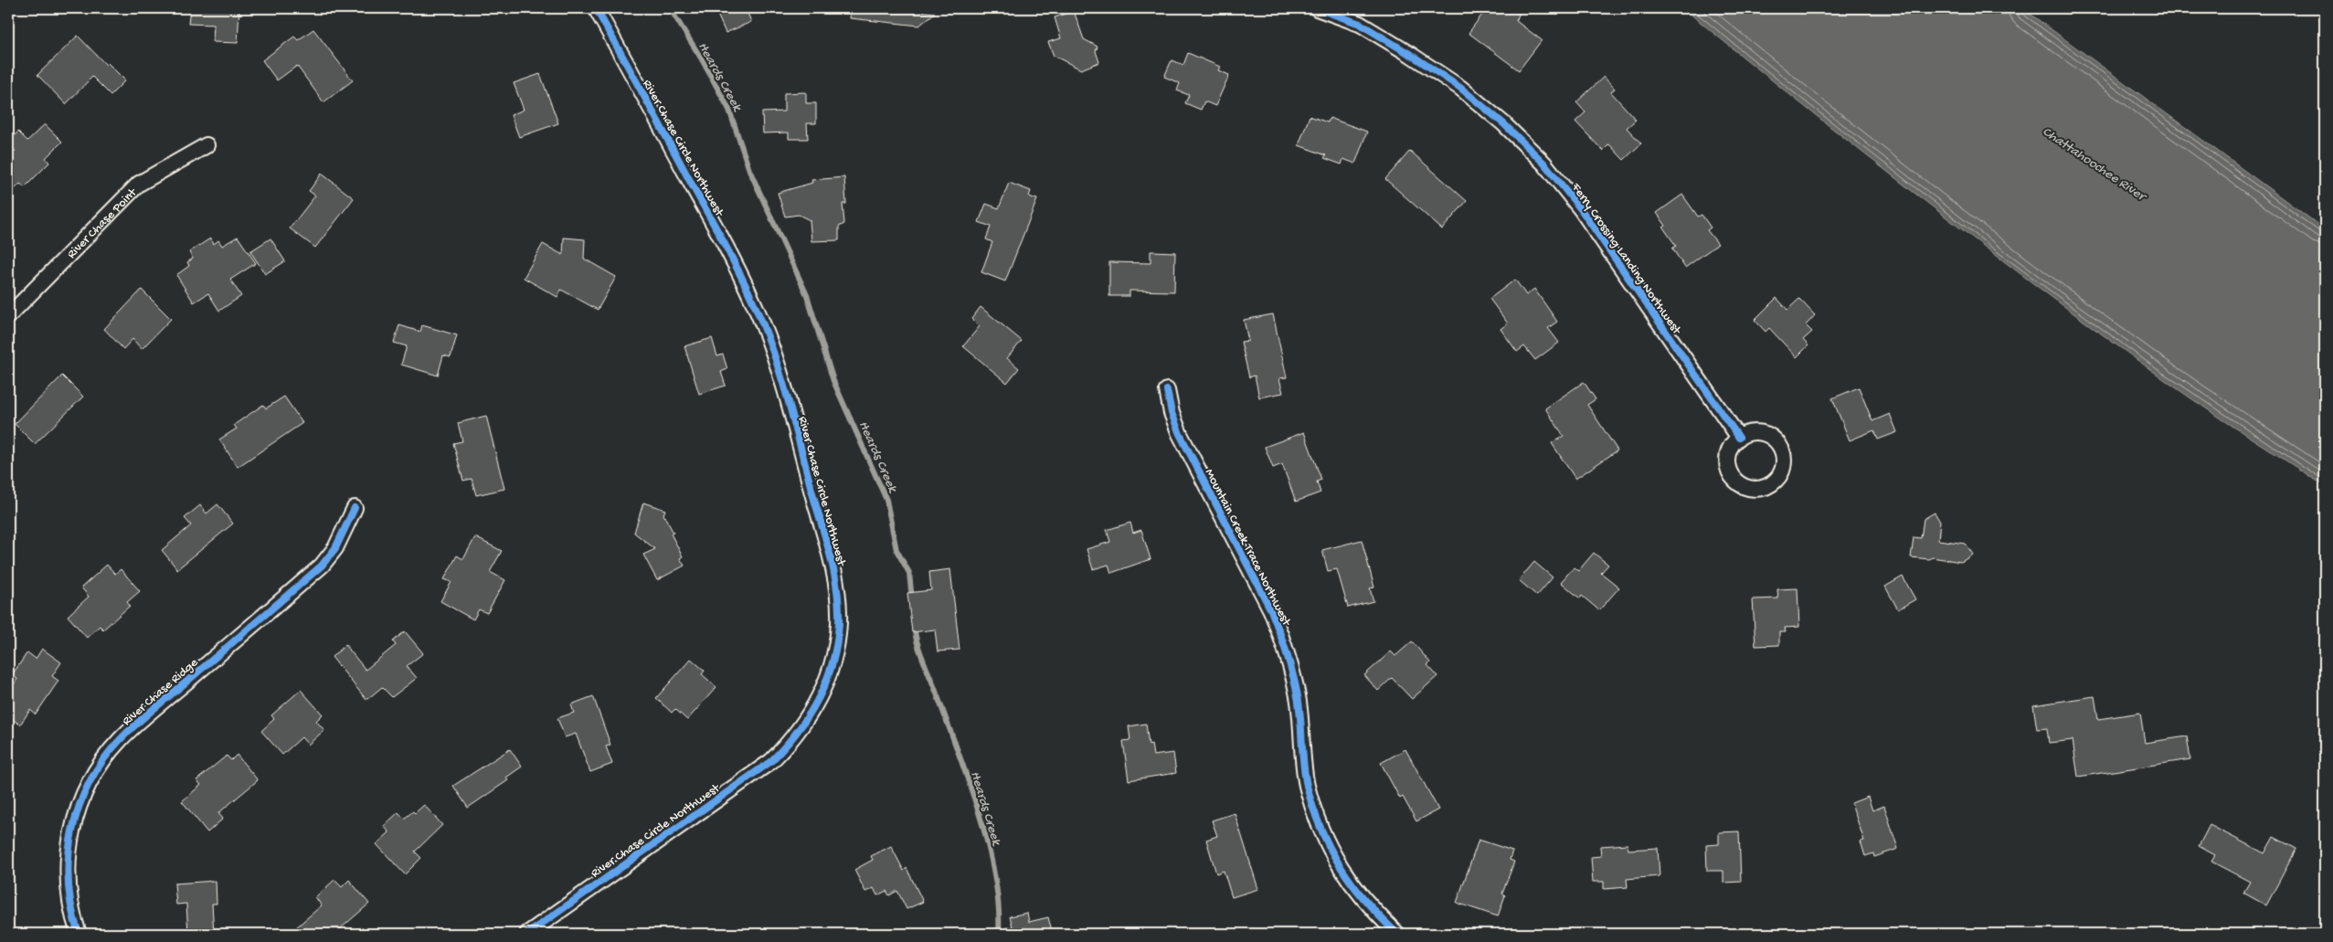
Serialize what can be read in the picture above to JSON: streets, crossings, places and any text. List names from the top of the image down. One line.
{"streets":{"street":["River Chase Circle Northwest","River Chase Point","Ferry Crossing Landing Northwest","Mountain Creek Trace Northwest","River Chase Ridge"]},"water":["Heards Creek","Chattahoochee River"]}
